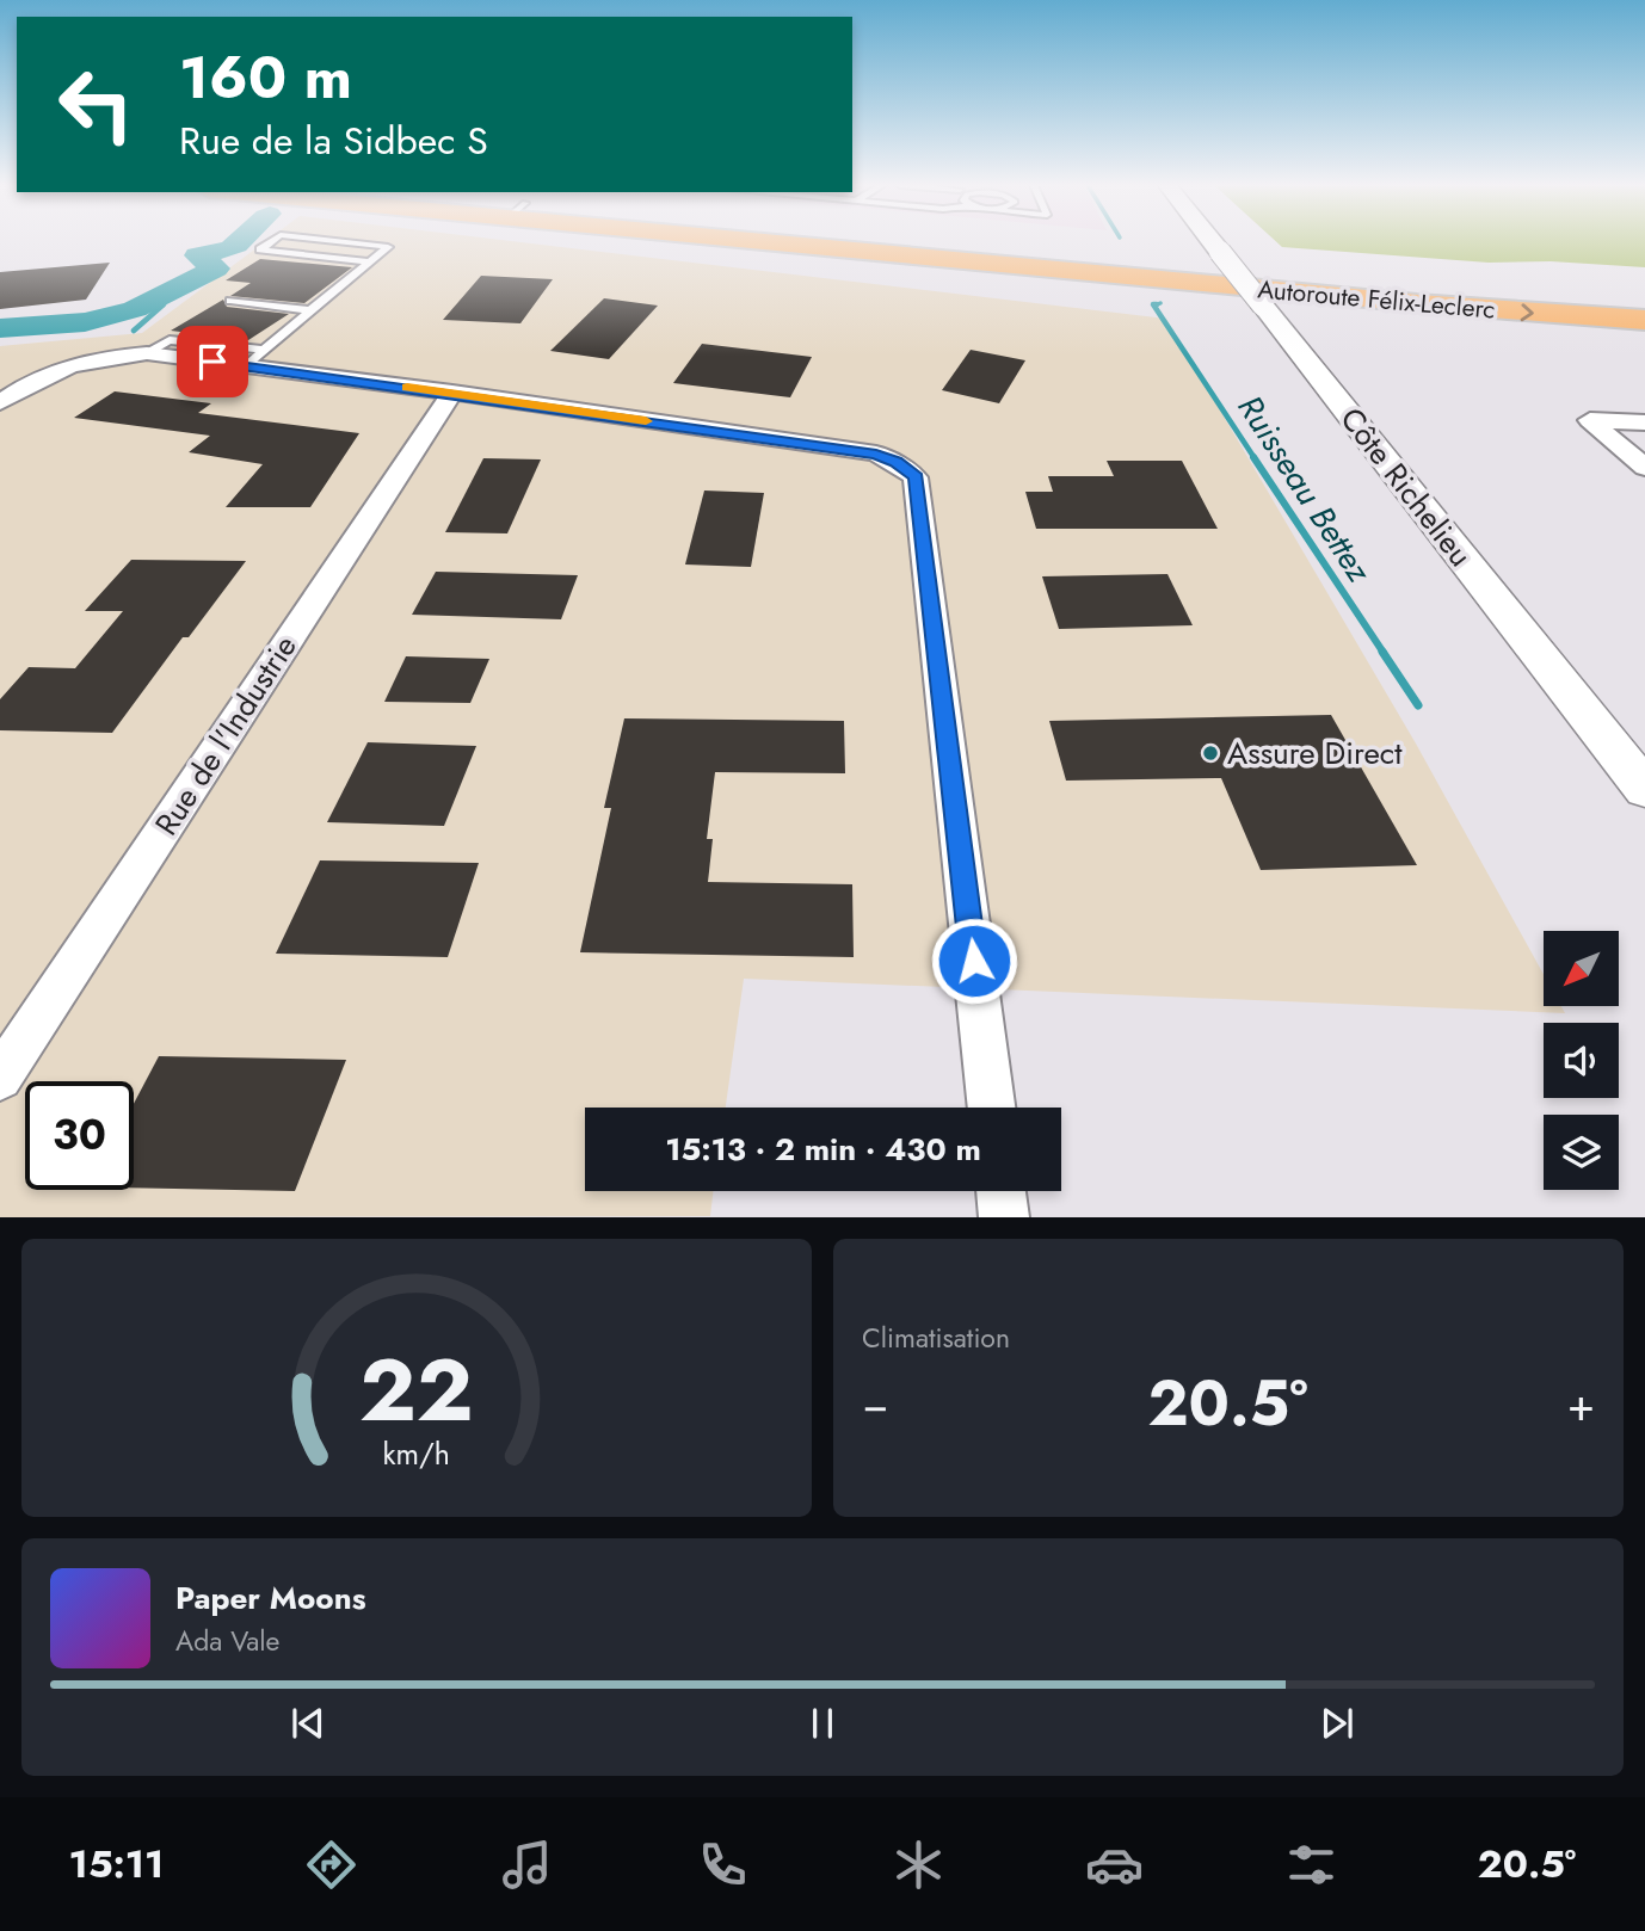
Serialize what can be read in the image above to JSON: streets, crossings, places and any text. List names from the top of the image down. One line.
{"streets":{"highway":["Autoroute Félix-Leclerc"],"street":["Côte Richelieu","Rue de l'Industrie"]},"water":["Ruisseau Bettez"],"places":["Assure Direct"],"north":"bottom left","page":{"turn":["160 m","Rue de la Sidbec S"],"limit":"30","trip":"15:13 · 2 min · 430 m","tile":"Climatisation","heat":["−","20.5°","+"],"song":["Paper Moons","Ada Vale"],"tabs":["15:11","20.5°"],"gauge":["22","km/h"]}}
